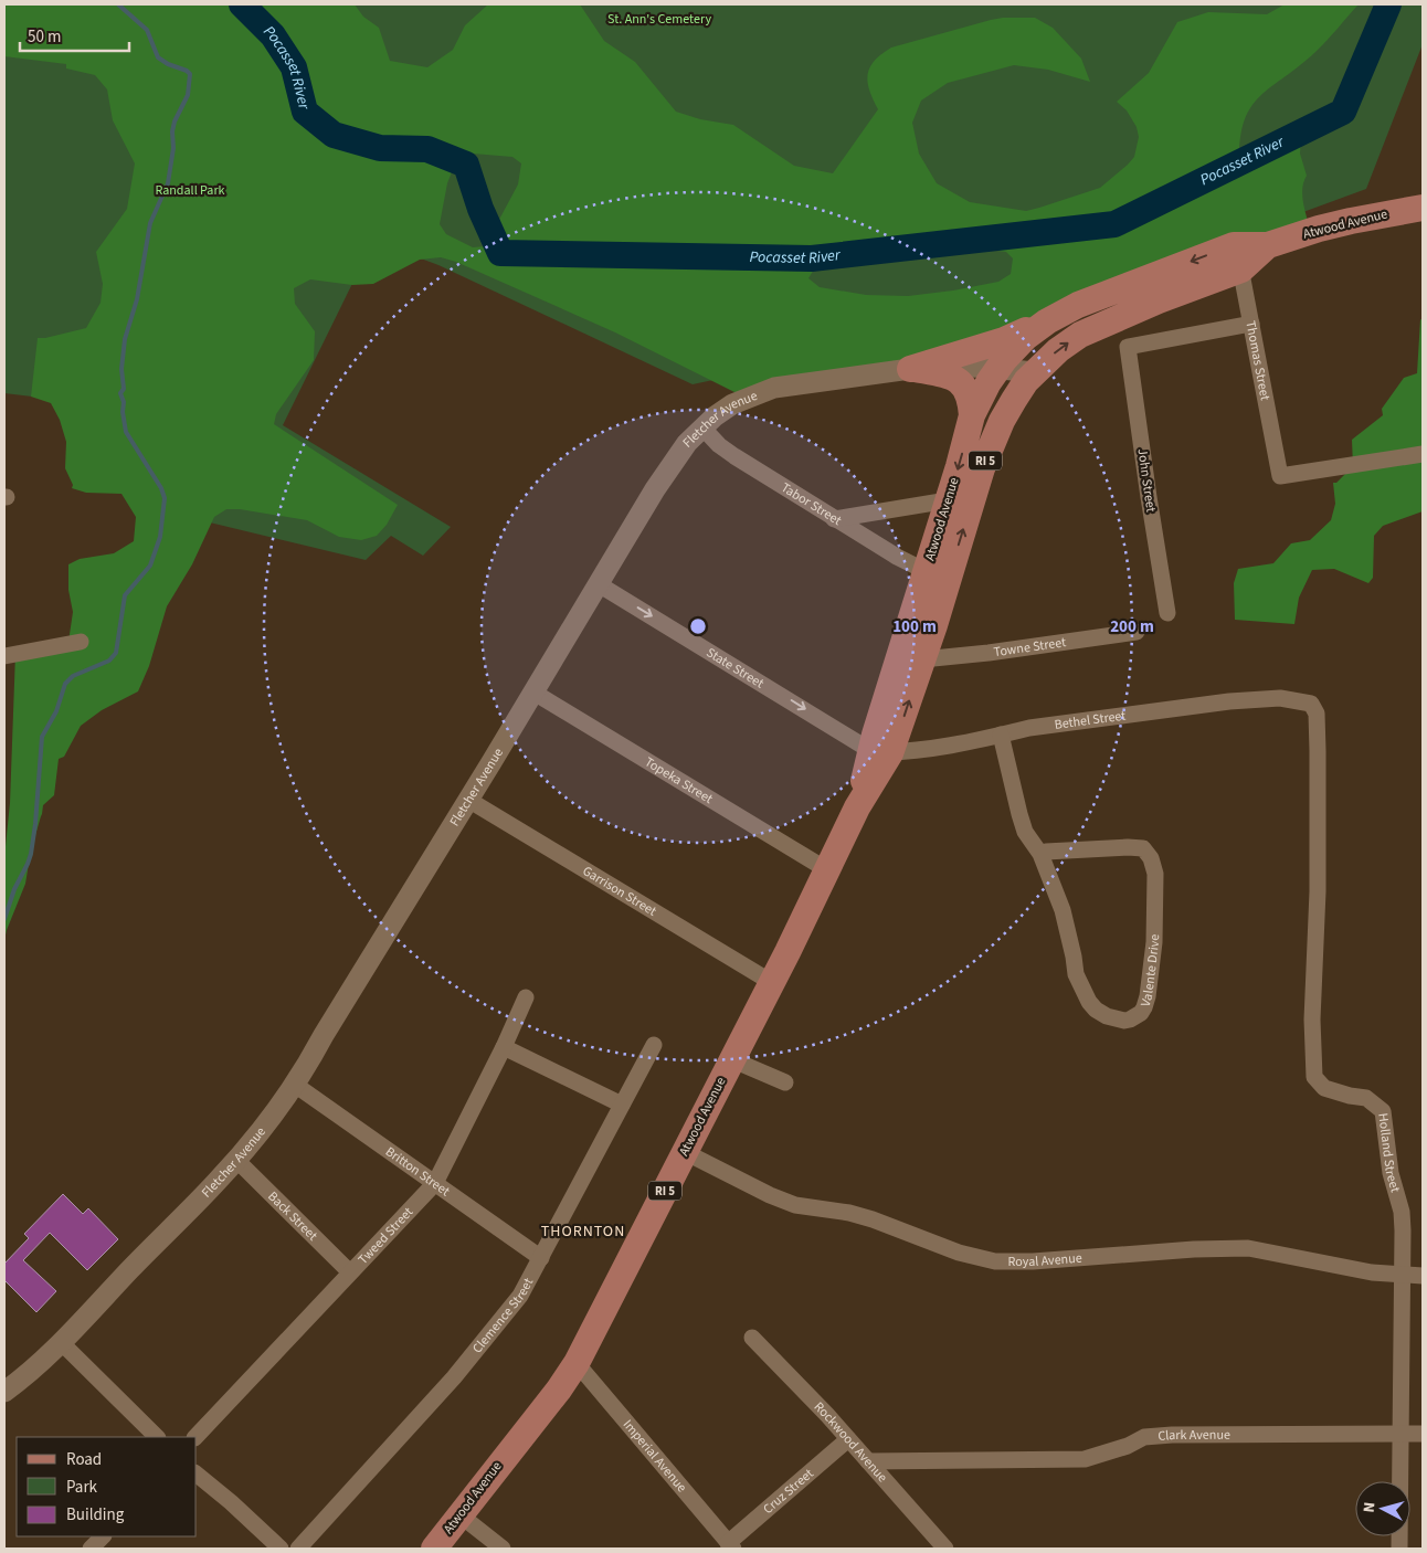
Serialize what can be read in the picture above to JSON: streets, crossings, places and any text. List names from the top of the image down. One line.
{"streets":{"main road":["Atwood Avenue","RI 5"],"street":["Thomas Street","Fletcher Avenue","John Street","Tabor Street","Towne Street","State Street","Bethel Street","Topeka Street","Garrison Street","Valente Drive","Holland Street","Britton Street","Back Street","Tweed Street","Royal Avenue","Clemence Street","Clark Avenue","Rockwood Avenue","Imperial Avenue","Cruz Street"]},"crossings":[["Atwood Avenue","Thomas Street"],["Atwood Avenue","Fletcher Avenue"],["Atwood Avenue","Tabor Street"],["Atwood Avenue","Towne Street"],["Atwood Avenue","State Street"],["Atwood Avenue","Bethel Street"],["Atwood Avenue","Topeka Street"],["Atwood Avenue","Garrison Street"],["Atwood Avenue","Royal Avenue"],["Atwood Avenue","Imperial Avenue"],["Thomas Street","John Street"],["Fletcher Avenue","Tabor Street"],["Fletcher Avenue","State Street"],["Fletcher Avenue","Topeka Street"],["Fletcher Avenue","Garrison Street"],["Fletcher Avenue","Britton Street"],["Fletcher Avenue","Back Street"],["State Street","Bethel Street"],["Bethel Street","Valente Drive"],["Bethel Street","Holland Street"],["Holland Street","Royal Avenue"],["Holland Street","Clark Avenue"],["Britton Street","Tweed Street"],["Britton Street","Clemence Street"],["Back Street","Tweed Street"],["Clark Avenue","Rockwood Avenue"],["Rockwood Avenue","Cruz Street"],["Imperial Avenue","Cruz Street"]],"one_way":["State Street"],"districts":["THORNTON"],"water":["Pocasset River"],"parks":["St. Ann's Cemetery","Randall Park"],"legend":["Road","Park","Building"],"scale_bar":"50 m","north":"left","rings":["100 m","200 m"]}
